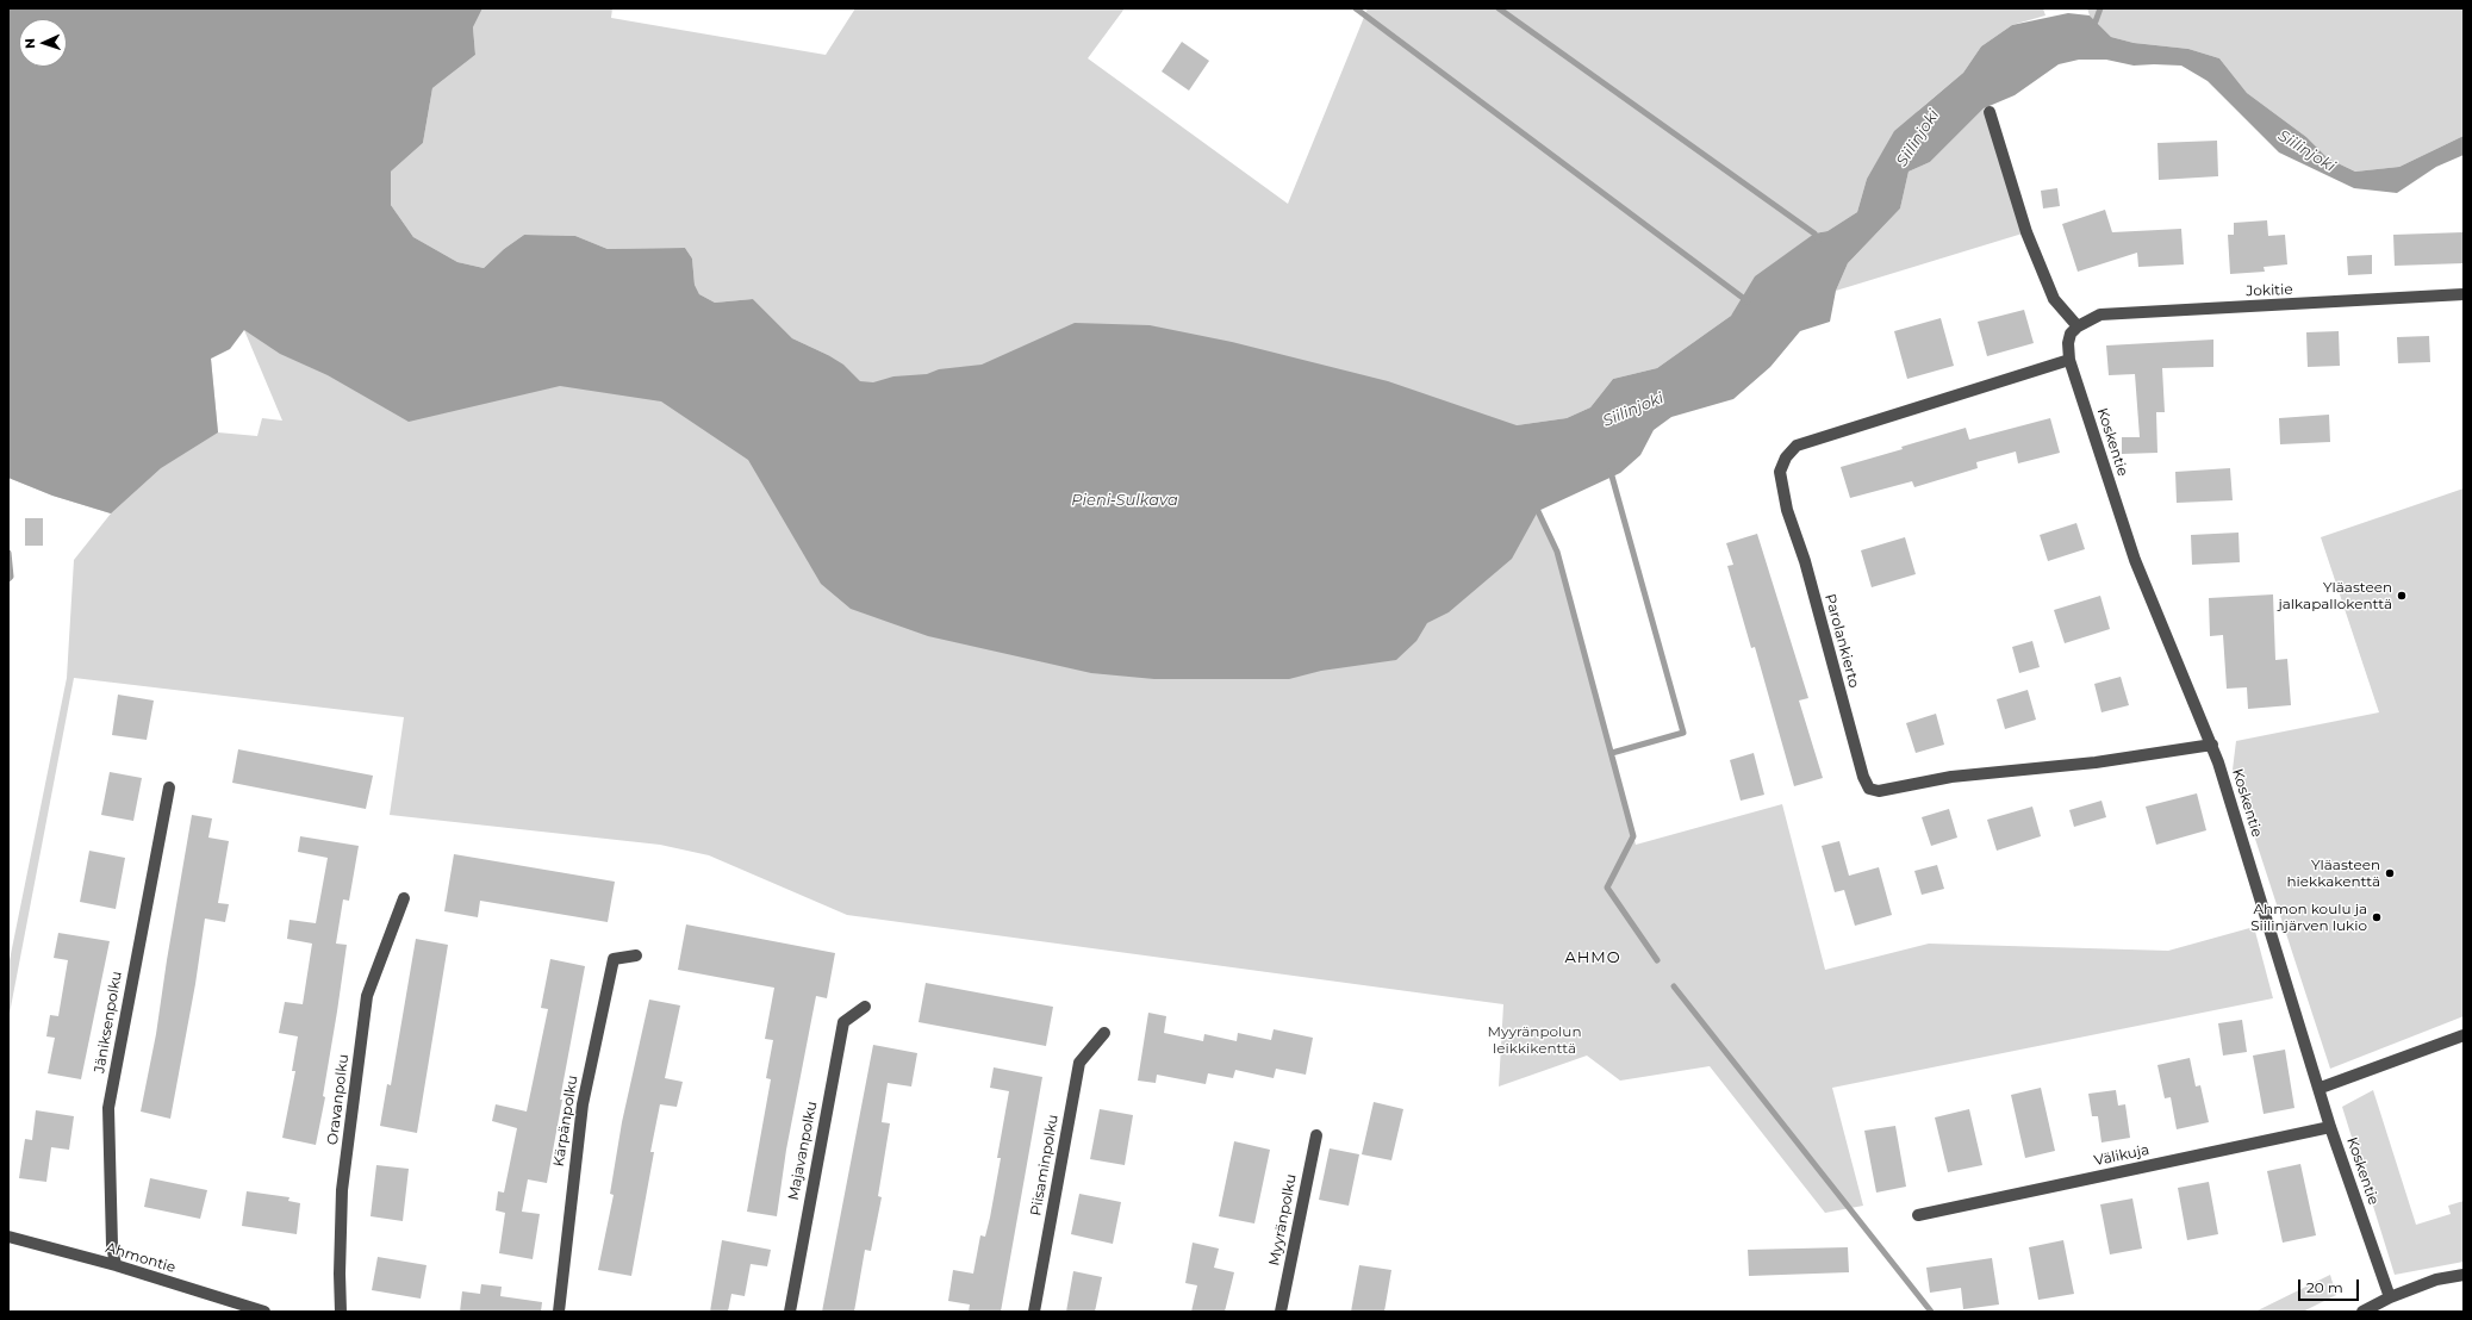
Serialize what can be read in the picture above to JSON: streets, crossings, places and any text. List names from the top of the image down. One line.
{"streets":{"street":["Jokitie","Koskentie","Parolankierto","Jäniksenpolku","Oravanpolku","Kärpänpolku","Majavanpolku","Välikuja","Piisaminpolku","Myyränpolku","Ahmontie"]},"crossings":[["Jokitie","Koskentie"],["Koskentie","Parolankierto"],["Koskentie","Välikuja"],["Jäniksenpolku","Ahmontie"]],"districts":["AHMO"],"water":["Siilinjoki","Pieni-Sulkava"],"parks":["Myyränpolun leikkikenttä"],"places":["Yläasteen jalkapallokenttä","Yläasteen hiekkakenttä","Ahmon koulu ja Siilinjärven lukio"],"scale_bar":"20 m","north":"left"}
